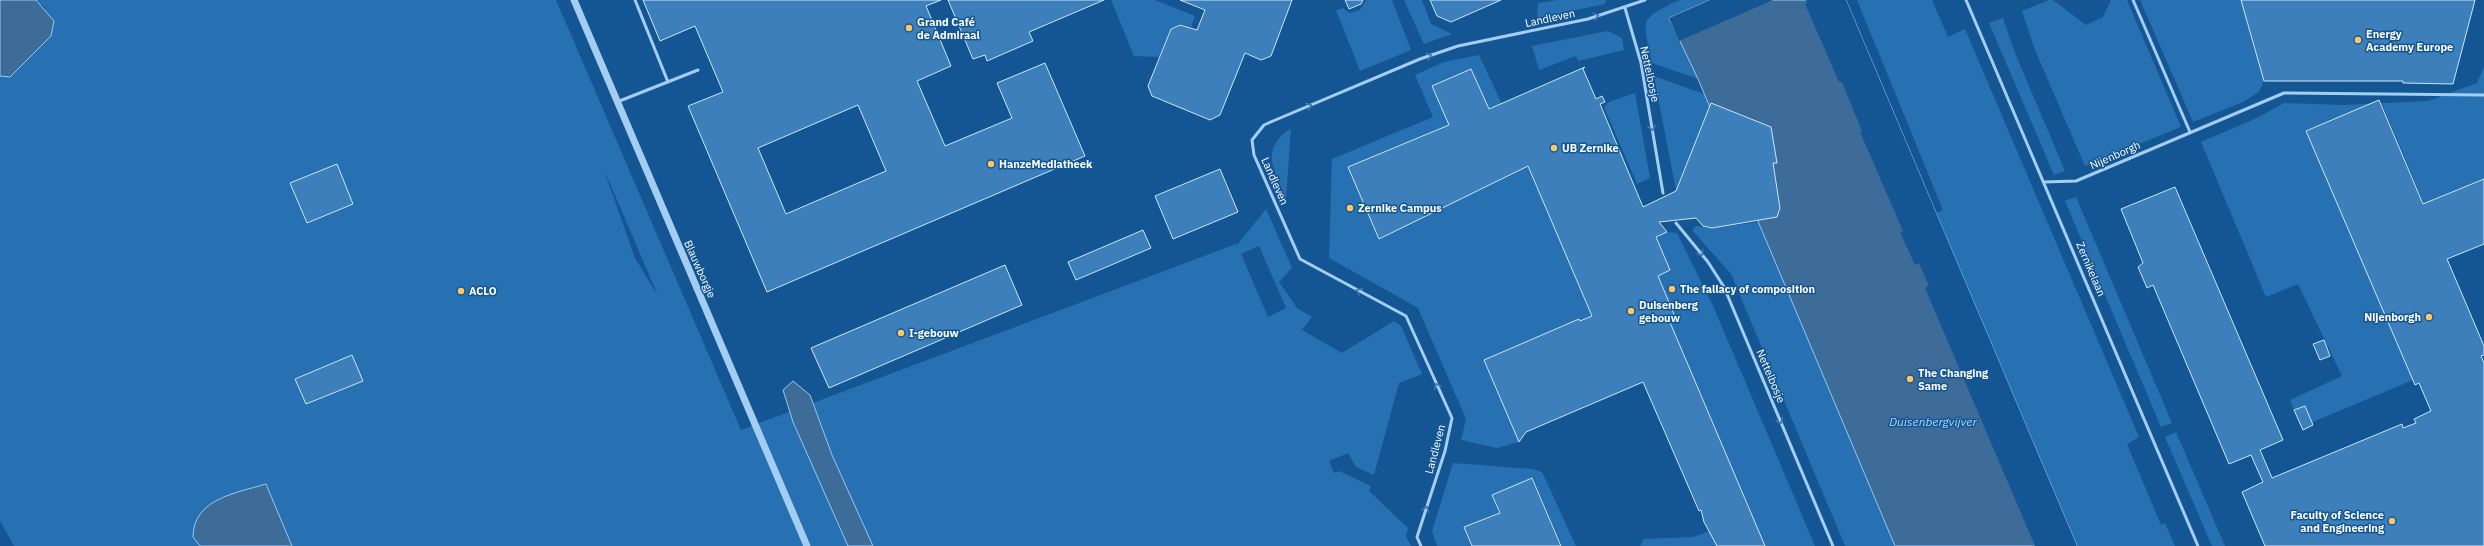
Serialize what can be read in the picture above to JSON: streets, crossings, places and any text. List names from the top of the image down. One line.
{"streets":{"street":["Blauwborgje"],"lane":["Landleven","Nettelbosje","Nijenborgh","Zernikelaan"]},"crossings":[["Landleven","Nettelbosje"],["Nijenborgh","Zernikelaan"]],"one_way":["Nettelbosje"],"water":["Duisenbergvijver"],"places":["Grand Café de Admiraal","Energy Academy Europe","UB Zernike","HanzeMediatheek","Zernike Campus","The fallacy of composition","ACLO","Duisenberg gebouw","Nijenborgh","I-gebouw","The Changing Same","Faculty of Science and Engineering"]}
